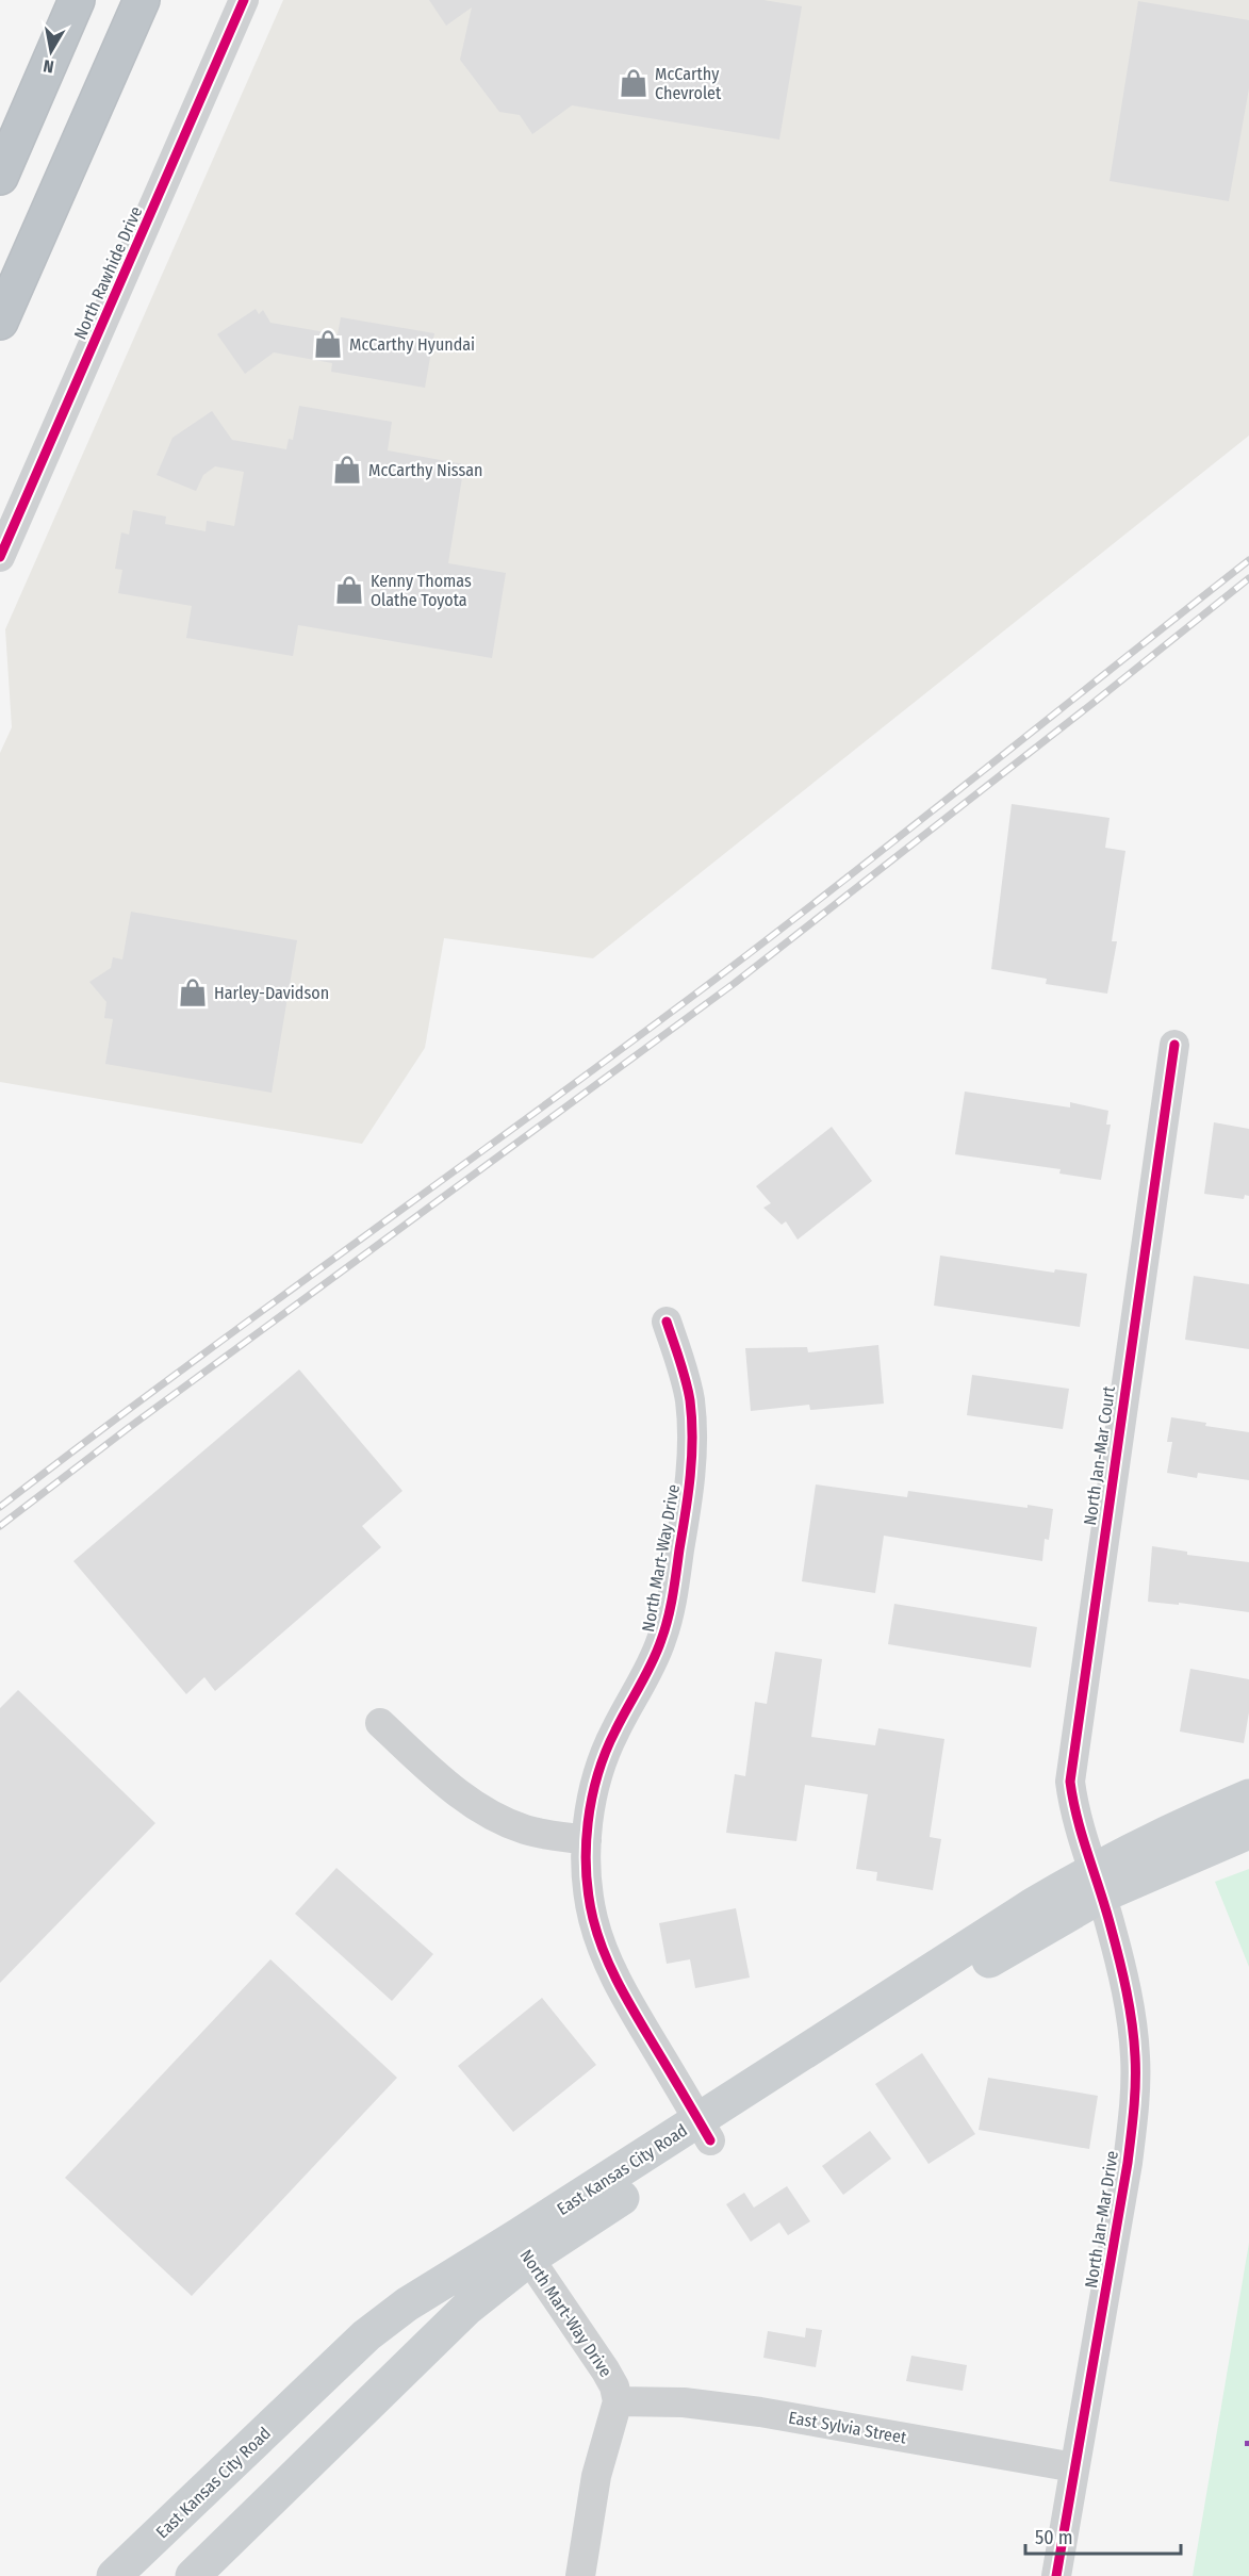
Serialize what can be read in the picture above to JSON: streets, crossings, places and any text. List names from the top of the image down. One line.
{"streets":{"main road":["East Kansas City Road"],"street":["North Rawhide Drive","North Jan-Mar Court","North Mart-Way Drive","North Jan-Mar Drive","East Sylvia Street"]},"crossings":[["North Jan-Mar Court","East Kansas City Road"],["North Jan-Mar Court","North Jan-Mar Drive"],["North Mart-Way Drive","East Kansas City Road"],["North Mart-Way Drive","East Sylvia Street"],["East Kansas City Road","North Jan-Mar Drive"],["North Jan-Mar Drive","East Sylvia Street"]],"places":{"shop":["McCarthy Chevrolet","McCarthy Hyundai","McCarthy Nissan","Kenny Thomas Olathe Toyota","Harley-Davidson"]},"scale_bar":"50 m","north":"bottom"}
